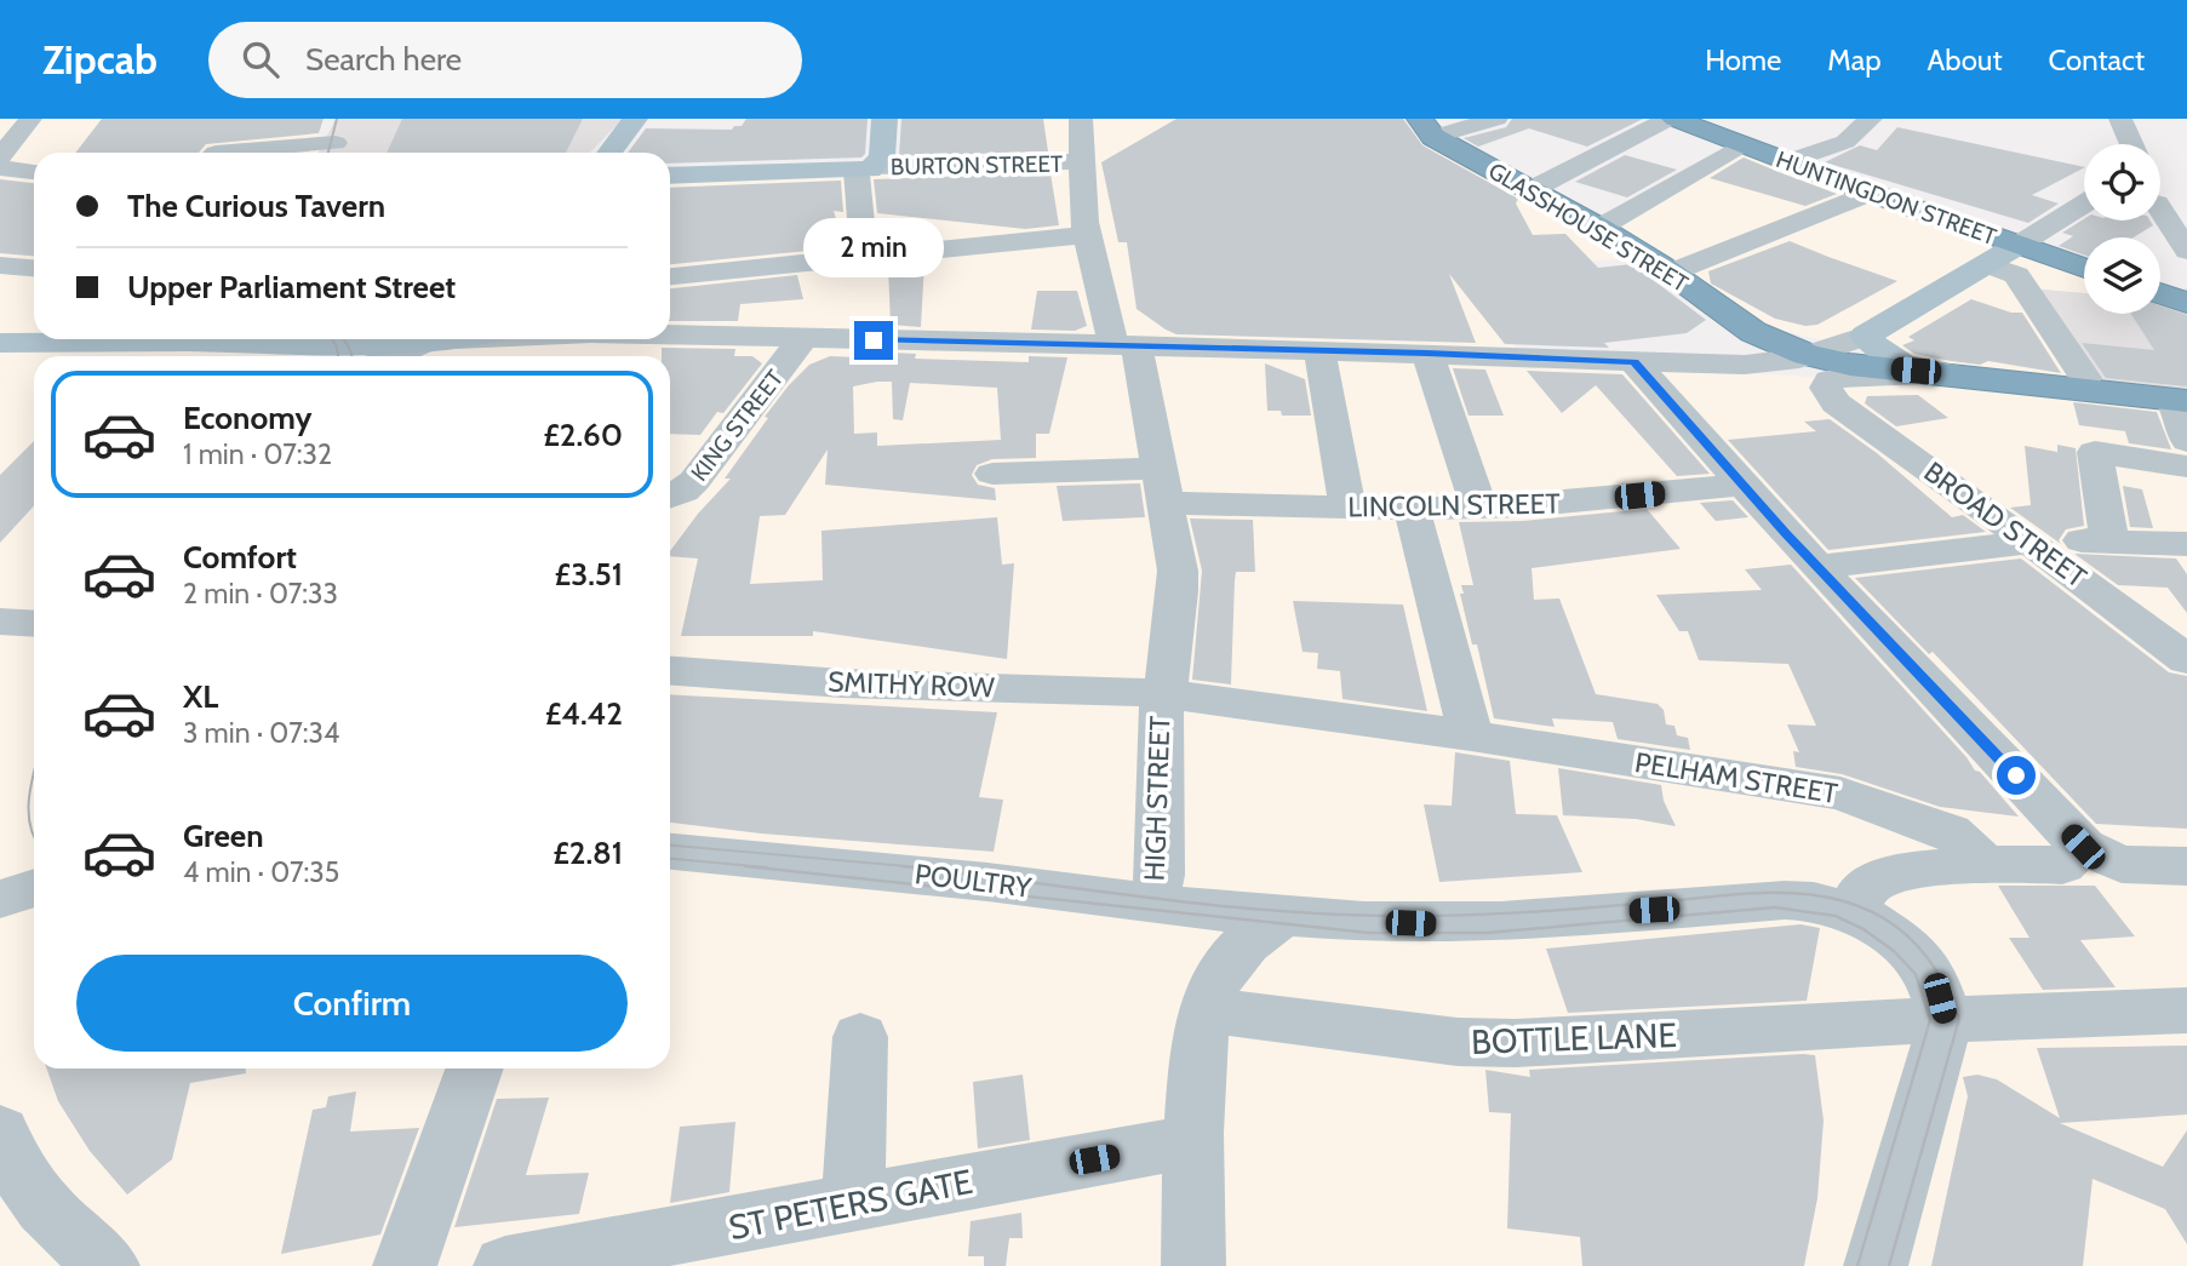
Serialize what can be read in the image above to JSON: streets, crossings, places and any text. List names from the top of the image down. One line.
{"streets":{"highway":["HUNTINGDON STREET","GLASSHOUSE STREET"],"main road":["BURTON STREET"],"street":["KING STREET","LINCOLN STREET","BROAD STREET","SMITHY ROW","PELHAM STREET","HIGH STREET","POULTRY","BOTTLE LANE","ST PETERS GATE"]},"crossings":[["BURTON STREET","HIGH STREET"],["GLASSHOUSE STREET","BROAD STREET"],["LINCOLN STREET","HIGH STREET"],["SMITHY ROW","PELHAM STREET"],["SMITHY ROW","HIGH STREET"],["PELHAM STREET","HIGH STREET"],["HIGH STREET","POULTRY"],["POULTRY","BOTTLE LANE"]],"page":{"header":"Zipcab","search":"Search here","nav":["Home","Map","About","Contact"],"banner":["The Curious Tavern","Upper Parliament Street"],"bubble":"2 min","list":[{"name":"Economy","note":"1 min · 07:32","value":"£2.60"},{"name":"Comfort","note":"2 min · 07:33","value":"£3.51"},{"name":"XL","note":"3 min · 07:34","value":"£4.42"},{"name":"Green","note":"4 min · 07:35","value":"£2.81"}],"buttons":"Confirm"}}
